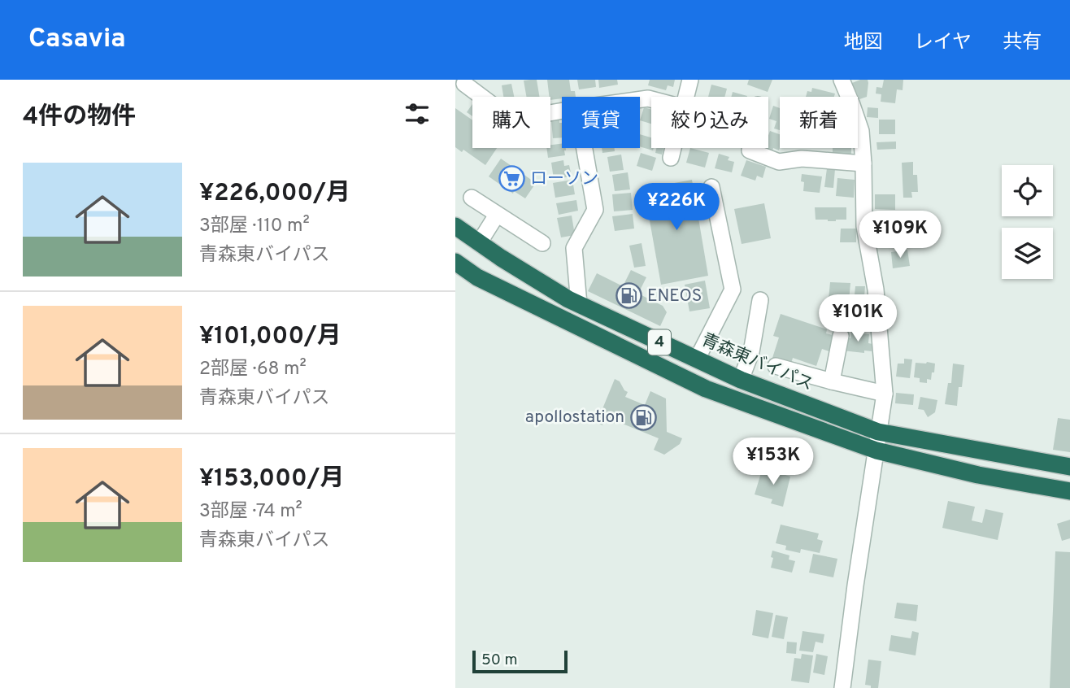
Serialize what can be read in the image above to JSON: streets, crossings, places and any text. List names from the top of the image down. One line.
{"streets":{"highway":["4","青森東バイパス"]},"places":{"supermarket":["ローソン"],"fuel station":["ENEOS","apollostation"]},"scale_bar":"50 m","page":{"header":"Casavia","nav":["地図","レイヤ","共有"],"heading":"4件の物件","chip":["購入","賃貸","絞り込み","新着"],"list":[{"name":"¥226,000/月","note":"3部屋 · 110 m² · 青森東バイパス"},{"name":"¥101,000/月","note":"2部屋 · 68 m² · 青森東バイパス"},{"name":"¥153,000/月","note":"3部屋 · 74 m² · 青森東バイパス"}],"price":["¥226K","¥109K","¥101K","¥153K"],"scale":"50 m"}}
